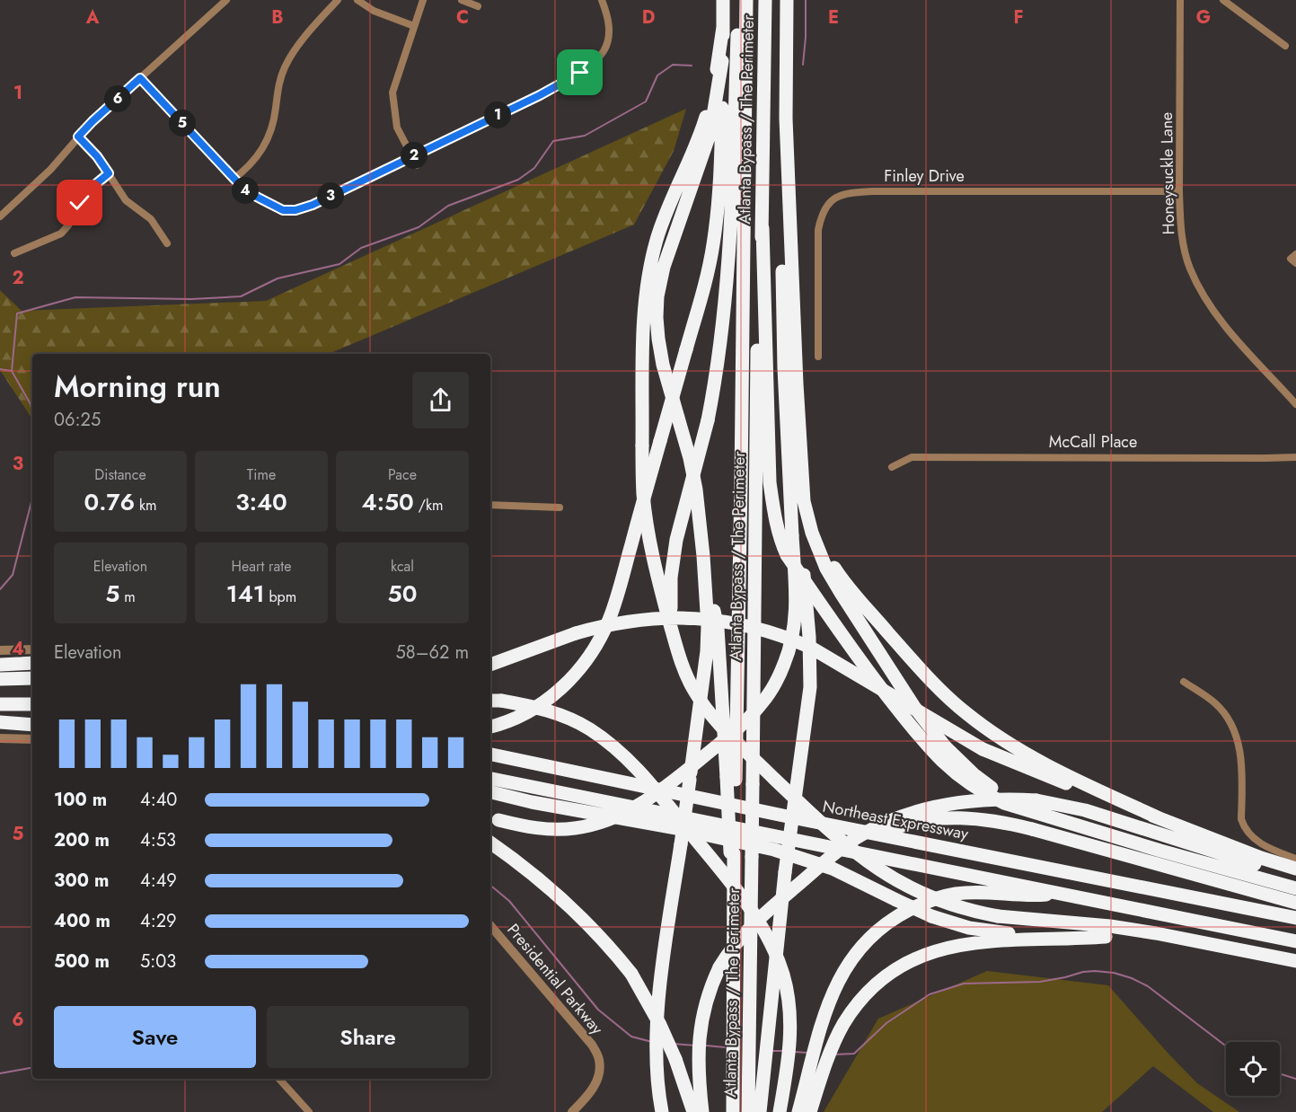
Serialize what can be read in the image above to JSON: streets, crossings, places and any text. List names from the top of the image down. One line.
{"streets":{"highway":["Atlanta Bypass / The Perimeter","Northeast Expressway"],"street":["Honeysuckle Lane","Finley Drive","McCall Place","Presidential Parkway"]},"crossings":[["Honeysuckle Lane","Finley Drive"]],"page":{"pins":["6","1","5","2","4","3"],"heading":["Morning run","06:25"],"stats":[["Distance","0.76 km"],["Time","3:40"],["Pace","4:50 /km"],["Elevation","5 m"],["Heart rate","141 bpm"],["kcal","50"]],"chart":["Elevation","58–62 m"],"list":[{"name":"100 m","note":"4:40"},{"name":"200 m","note":"4:53"},{"name":"300 m","note":"4:49"},{"name":"400 m","note":"4:29"},{"name":"500 m","note":"5:03"}],"buttons":["Save","Share"]},"grid":{"columns":["A","B","C","D","E","F","G"],"rows":["1","2","3","4","5","6"]}}
